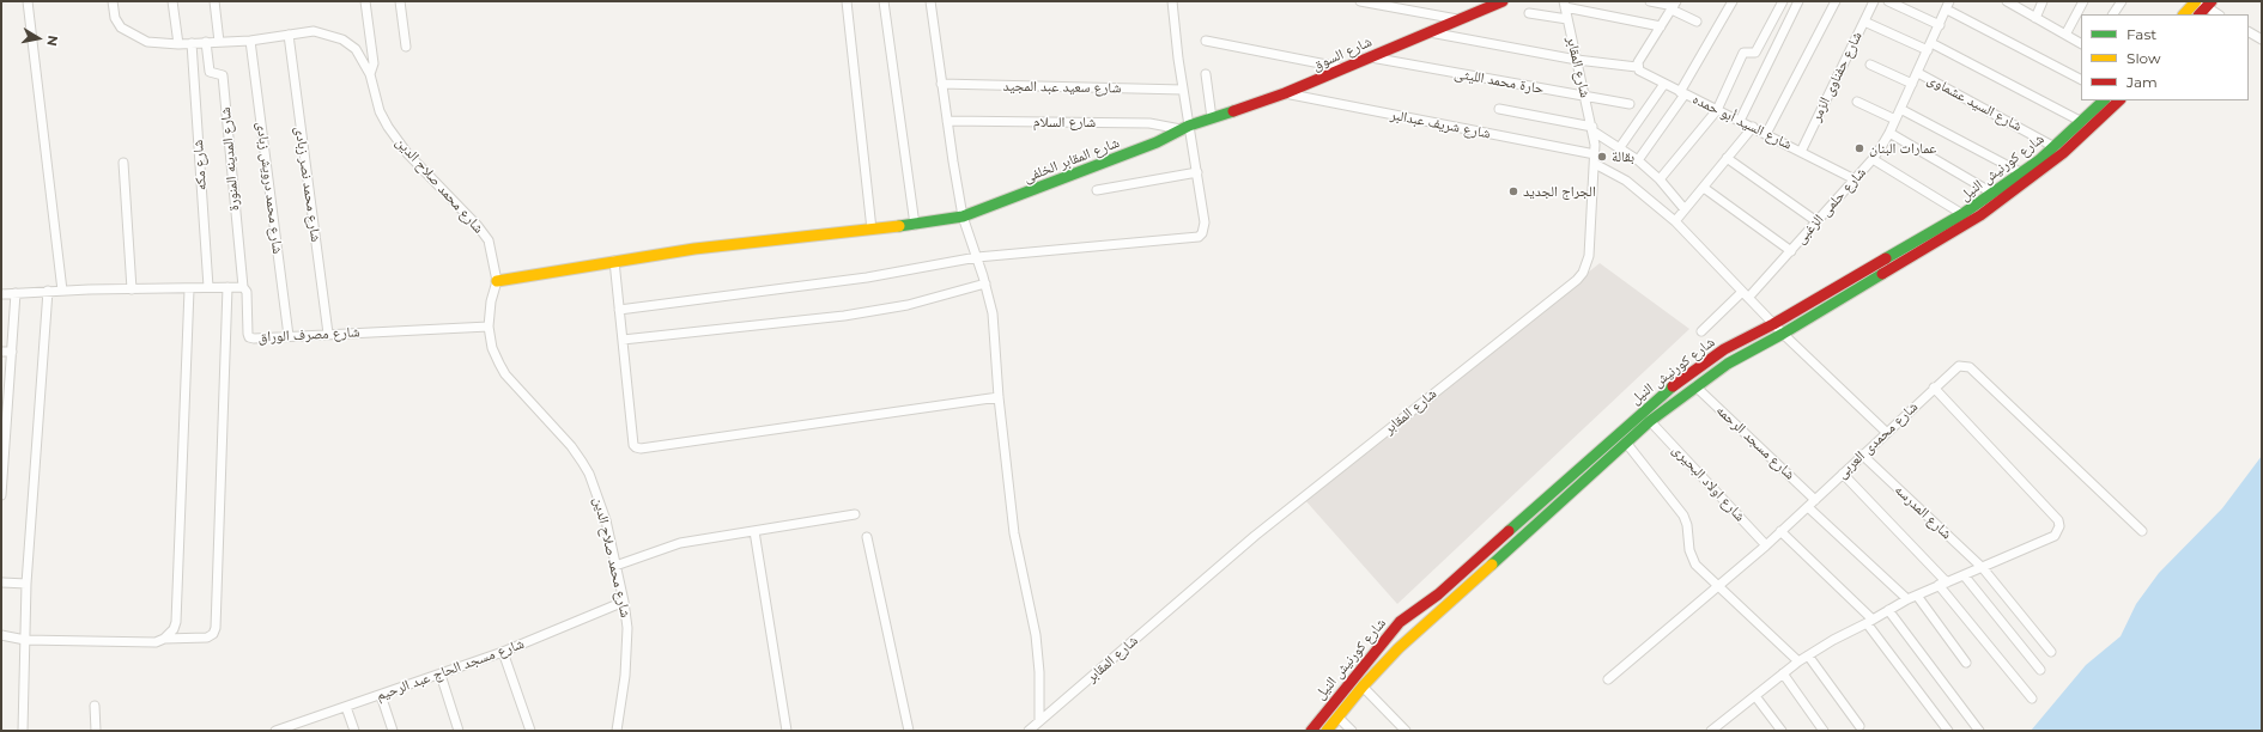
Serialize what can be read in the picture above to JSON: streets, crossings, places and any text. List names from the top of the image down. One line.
{"streets":{"main road":["شارع السوق","شارع المقابر الخلفى","شارع كورنيش النيل"],"street":["شارع المقابر","شارع حفناوى الزمر","حارة محمد الليثى","شارع سعيد عبد المجيد","شارع السيد عشماوى","شارع السلام","شارع السيد أبو حمده","شارع شريف عبدالبر","شارع المدينه المنورة","شارع مكه","شارع محمد نصر زبادى","شارع محمد صلاح الدين","شارع محمد درويش زبادى","شارع حلمى الزغبى","شارع مصرف الوراق","شارع محمدى العربى","شارع مسجد الرحمه","شارع اولاد البحيرى","شارع المدرسه","شارع مسجد الحاج عبد الرحيم"]},"crossings":[["شارع السوق","حارة محمد الليثى"],["شارع السوق","شارع السلام"],["شارع السوق","شارع شريف عبدالبر"],["شارع السوق","شارع المقابر الخلفى"],["شارع المقابر","حارة محمد الليثى"],["شارع المقابر","شارع شريف عبدالبر"],["شارع حفناوى الزمر","شارع السيد أبو حمده"],["شارع السيد عشماوى","شارع كورنيش النيل"],["شارع السيد عشماوى","شارع حلمى الزغبى"],["شارع السلام","شارع المقابر الخلفى"],["شارع السيد أبو حمده","شارع حلمى الزغبى"],["شارع المدينه المنورة","شارع محمد صلاح الدين"],["شارع المدينه المنورة","شارع مصرف الوراق"],["شارع المقابر الخلفى","شارع محمد صلاح الدين"],["شارع مكه","شارع محمد صلاح الدين"],["شارع كورنيش النيل","شارع مسجد الرحمه"],["شارع كورنيش النيل","شارع اولاد البحيرى"],["شارع محمد نصر زبادى","شارع محمد صلاح الدين"],["شارع محمد نصر زبادى","شارع مصرف الوراق"],["شارع محمد صلاح الدين","شارع محمد درويش زبادى"],["شارع محمد صلاح الدين","شارع مصرف الوراق"],["شارع محمد صلاح الدين","شارع مسجد الحاج عبد الرحيم"],["شارع محمد درويش زبادى","شارع مصرف الوراق"],["شارع محمدى العربى","شارع مسجد الرحمه"],["شارع محمدى العربى","شارع اولاد البحيرى"],["شارع محمدى العربى","شارع المدرسه"]],"places":["عمارات البنان","بقالة","الجراج الجديد"],"legend":["Fast","Slow","Jam"],"north":"right"}
